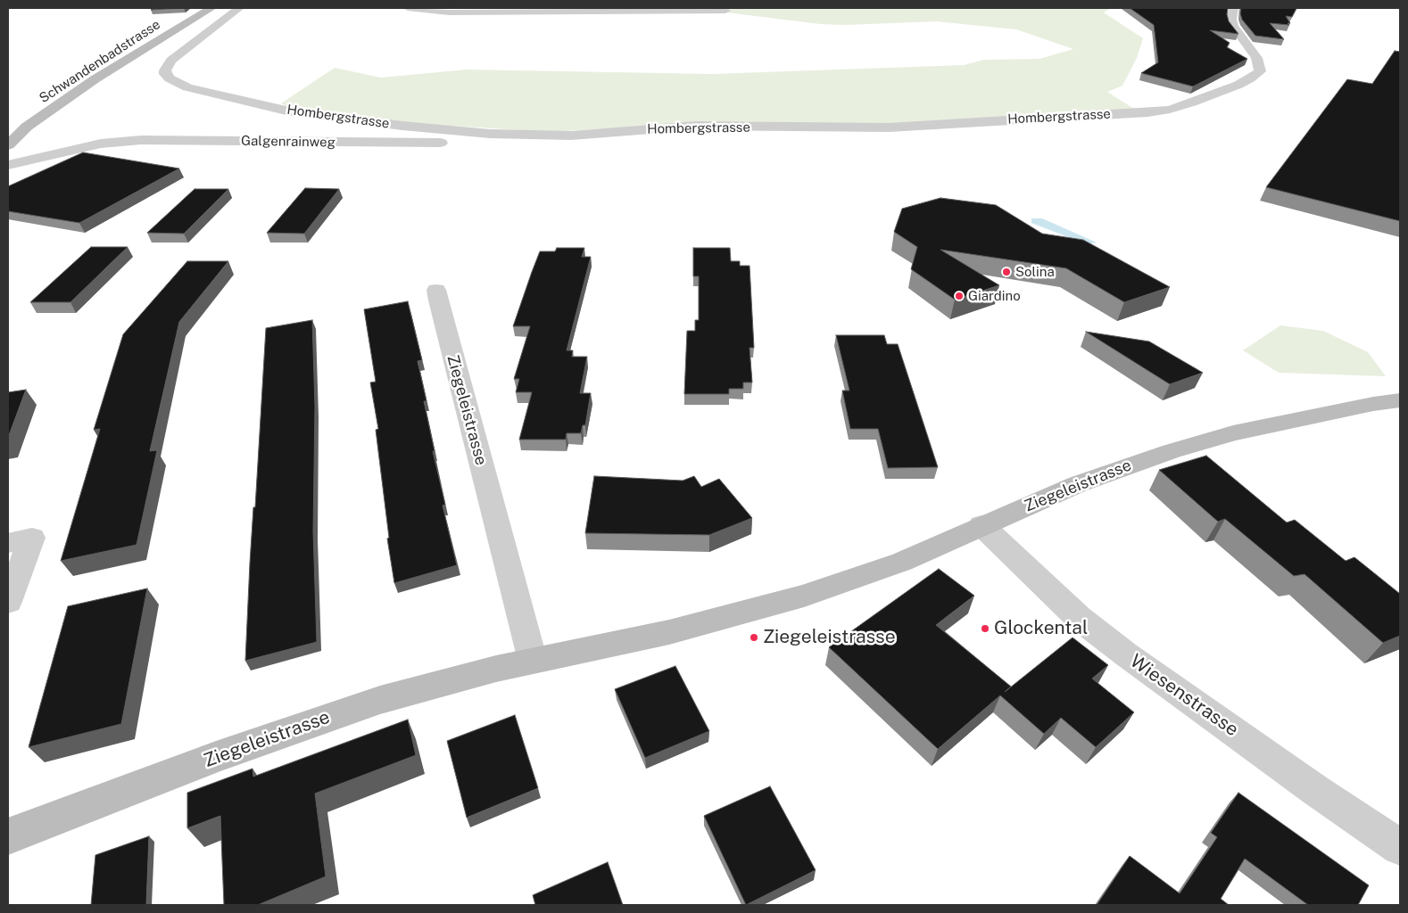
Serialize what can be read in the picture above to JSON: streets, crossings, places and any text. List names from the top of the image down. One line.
{"streets":{"street":["Schwandenbadstrasse","Hombergstrasse","Galgenrainweg","Ziegeleistrasse","Wiesenstrasse"]},"crossings":[["Hombergstrasse","Galgenrainweg"],["Ziegeleistrasse","Wiesenstrasse"]],"places":["Solina","Giardino","Glockental","Ziegeleistrasse"]}
